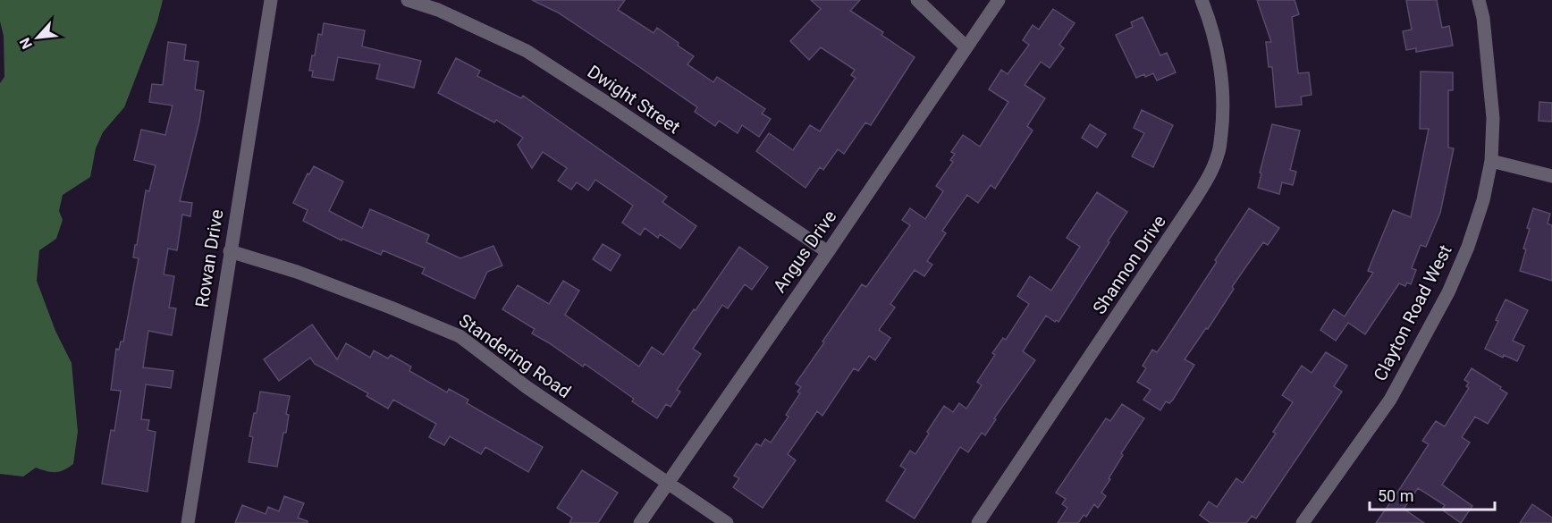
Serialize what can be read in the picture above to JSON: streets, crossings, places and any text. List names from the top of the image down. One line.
{"streets":{"street":["Dwight Street","Angus Drive","Rowan Drive","Shannon Drive","Clayton Road West","Standering Road"]},"crossings":[["Dwight Street","Angus Drive"],["Angus Drive","Standering Road"],["Rowan Drive","Standering Road"]],"scale_bar":"50 m","north":"bottom left"}
